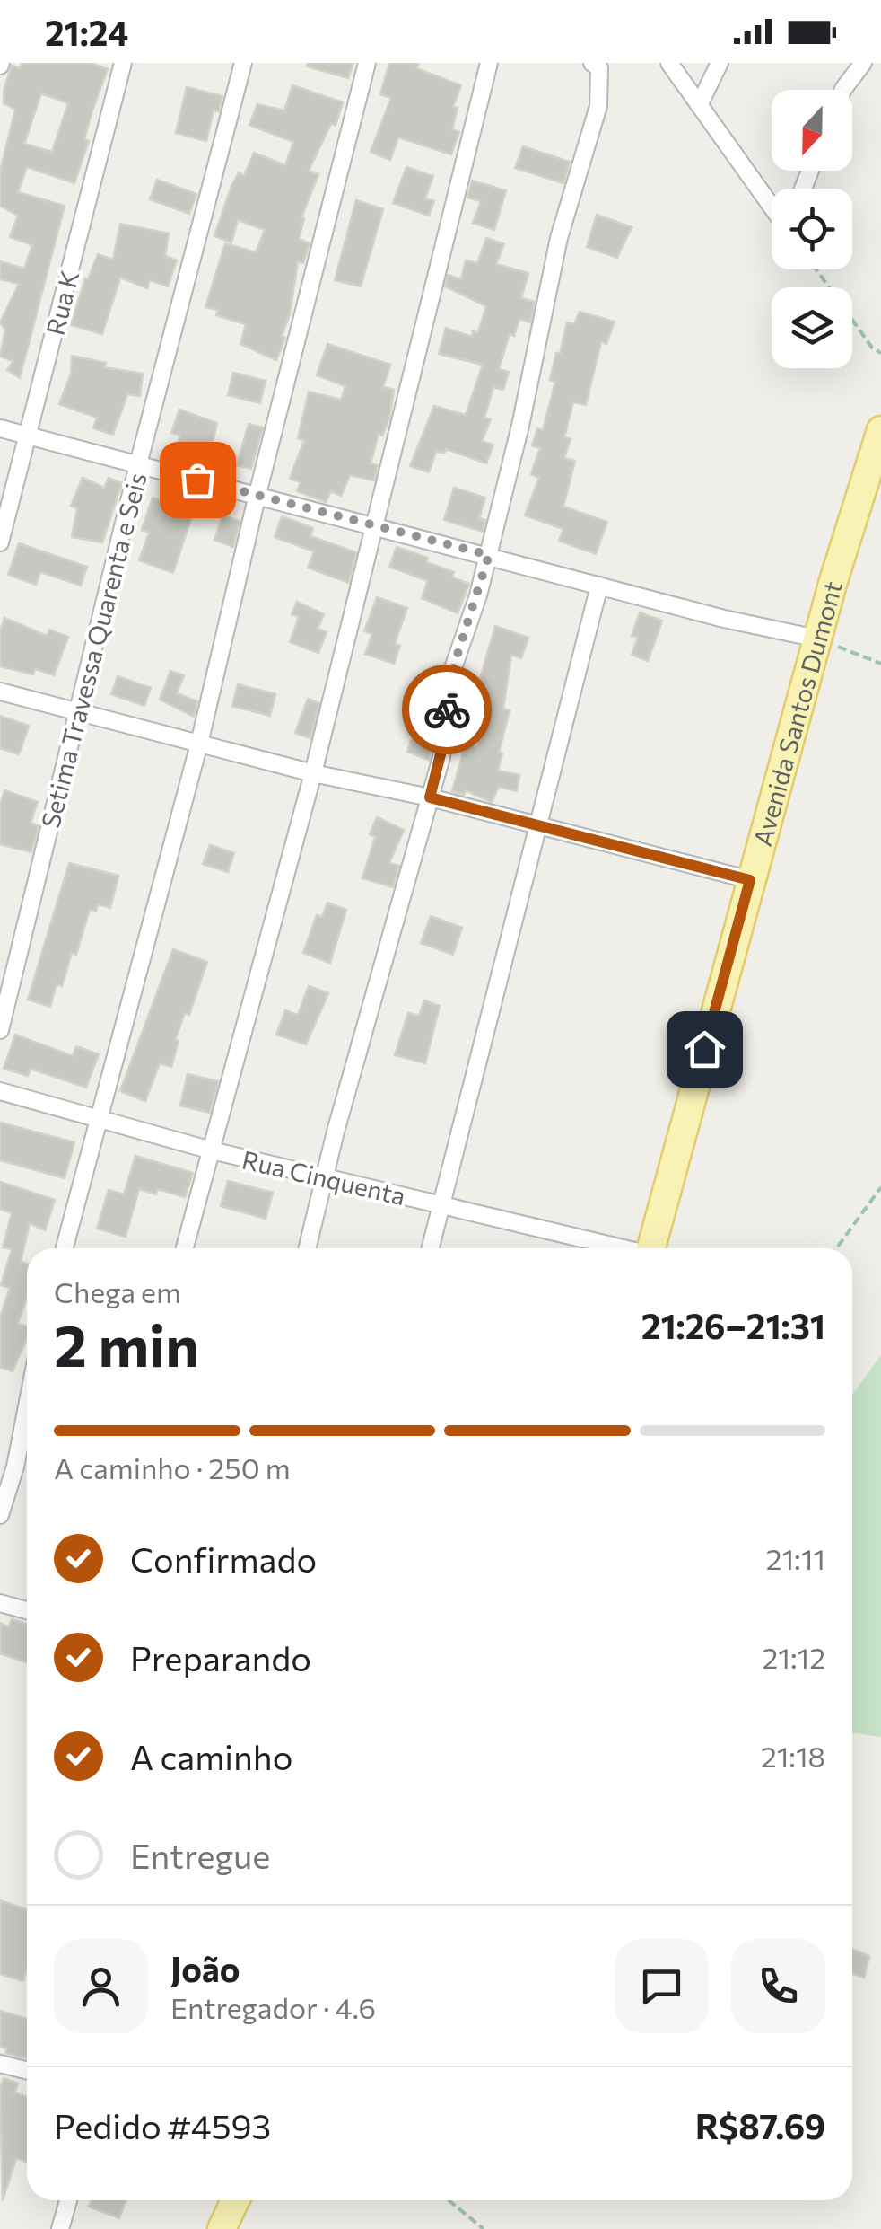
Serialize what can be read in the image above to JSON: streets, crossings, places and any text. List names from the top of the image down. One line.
{"streets":{"main road":["Avenida Santos Dumont"],"street":["Rua K","Setima Travessa Quarenta e Seis","Rua Cinquenta"]},"north":"bottom","page":{"status":"21:24","heading":["2 min","Chega em","21:26–21:31"],"panel":["João","Entregador · 4.6","Pedido #4593","R$87.69"],"bar":"A caminho · 250 m","list":[["Confirmado","21:11"],["Preparando","21:12"],["A caminho","21:18"],"Entregue"]}}
